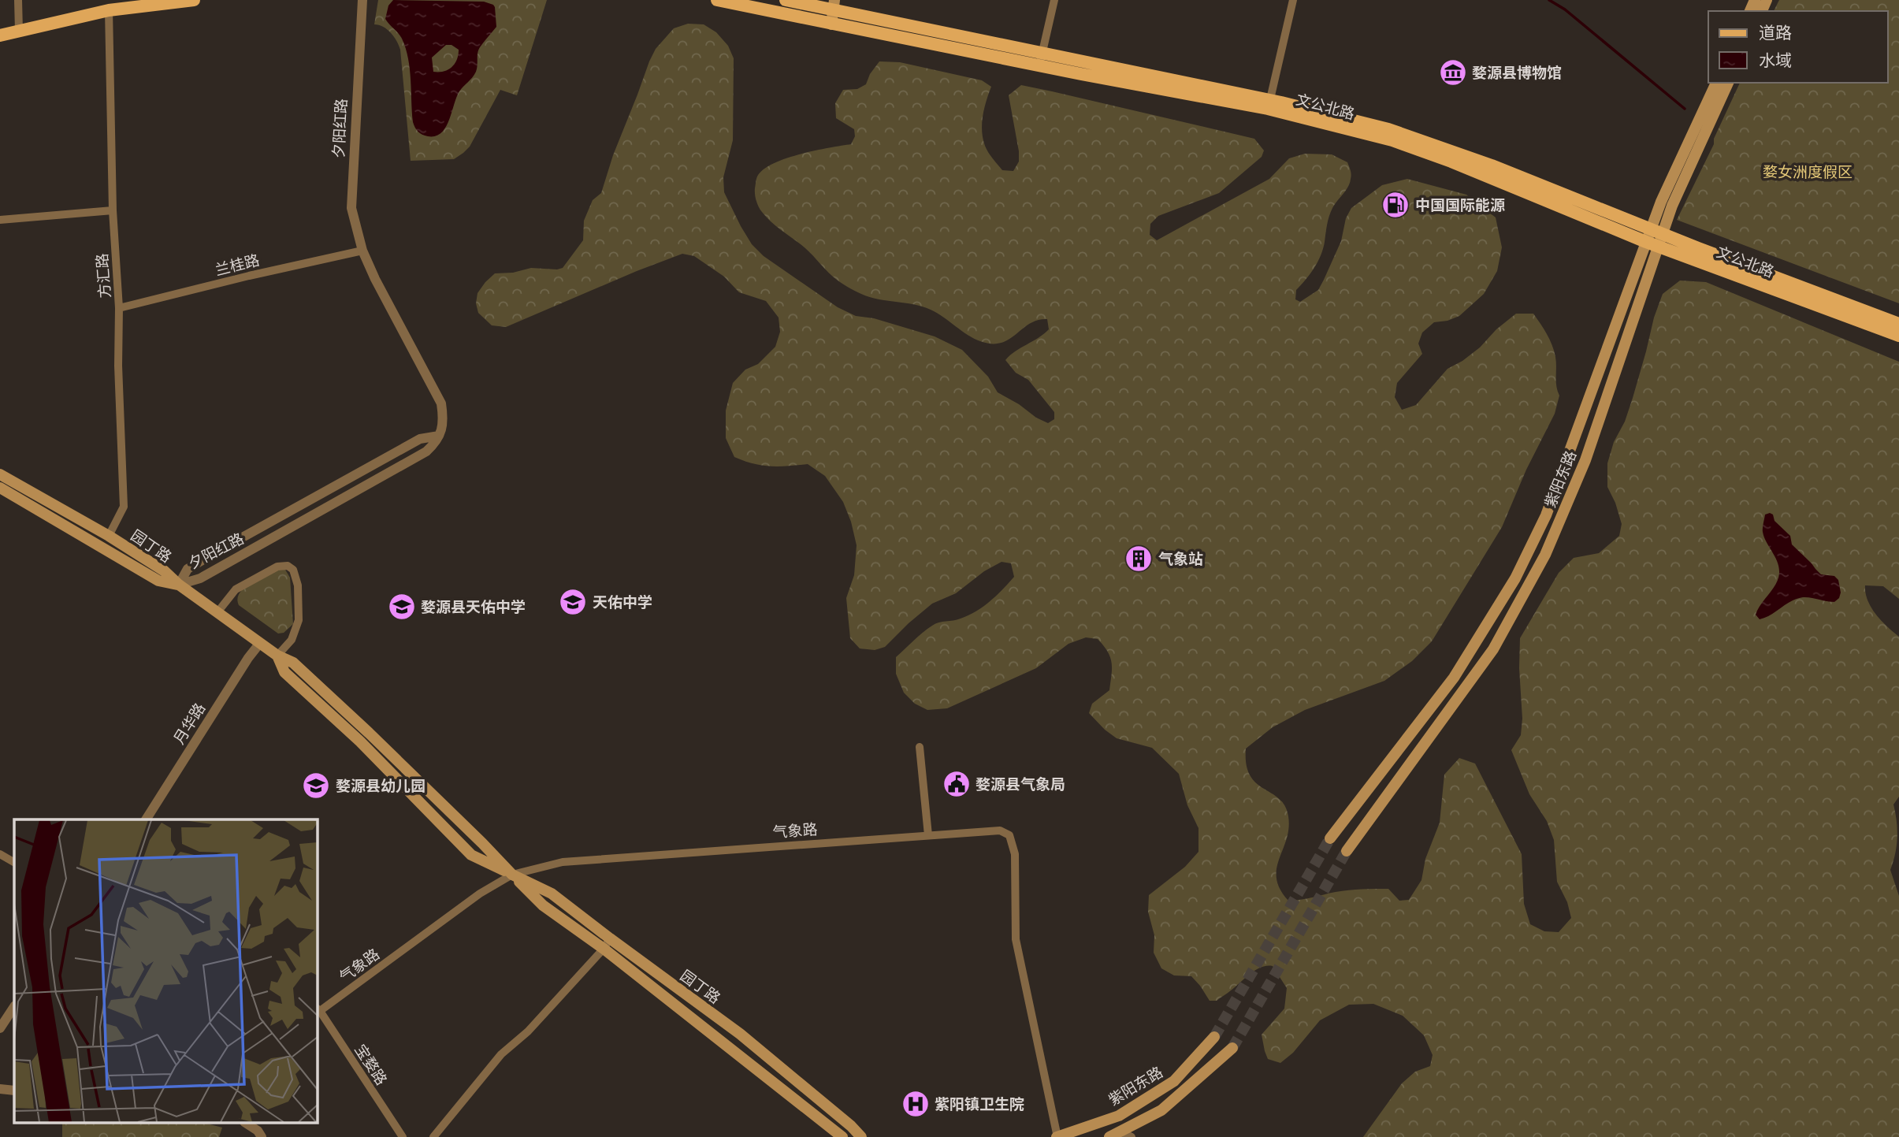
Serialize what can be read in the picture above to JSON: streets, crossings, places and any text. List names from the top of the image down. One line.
{"streets":{"main road":["文公北路","紫阳东路","园丁路"],"street":["夕阳红路","兰桂路","方汇路","月华路","气象路","宝婺路"]},"crossings":[["文公北路","紫阳东路"],["夕阳红路","兰桂路"],["夕阳红路","园丁路"],["兰桂路","方汇路"],["方汇路","园丁路"],["紫阳东路","气象路"],["园丁路","月华路"],["园丁路","气象路"],["气象路","宝婺路"]],"parks":["婺女洲度假区"],"places":{"museum":["婺源县博物馆"],"fuel station":["中国国际能源"],"building":["气象站"],"school or university":["天佑中学","婺源县天佑中学","婺源县幼儿园"],"public building":["婺源县气象局"],"hospital":["紫阳镇卫生院"]},"legend":["道路","水域"]}
